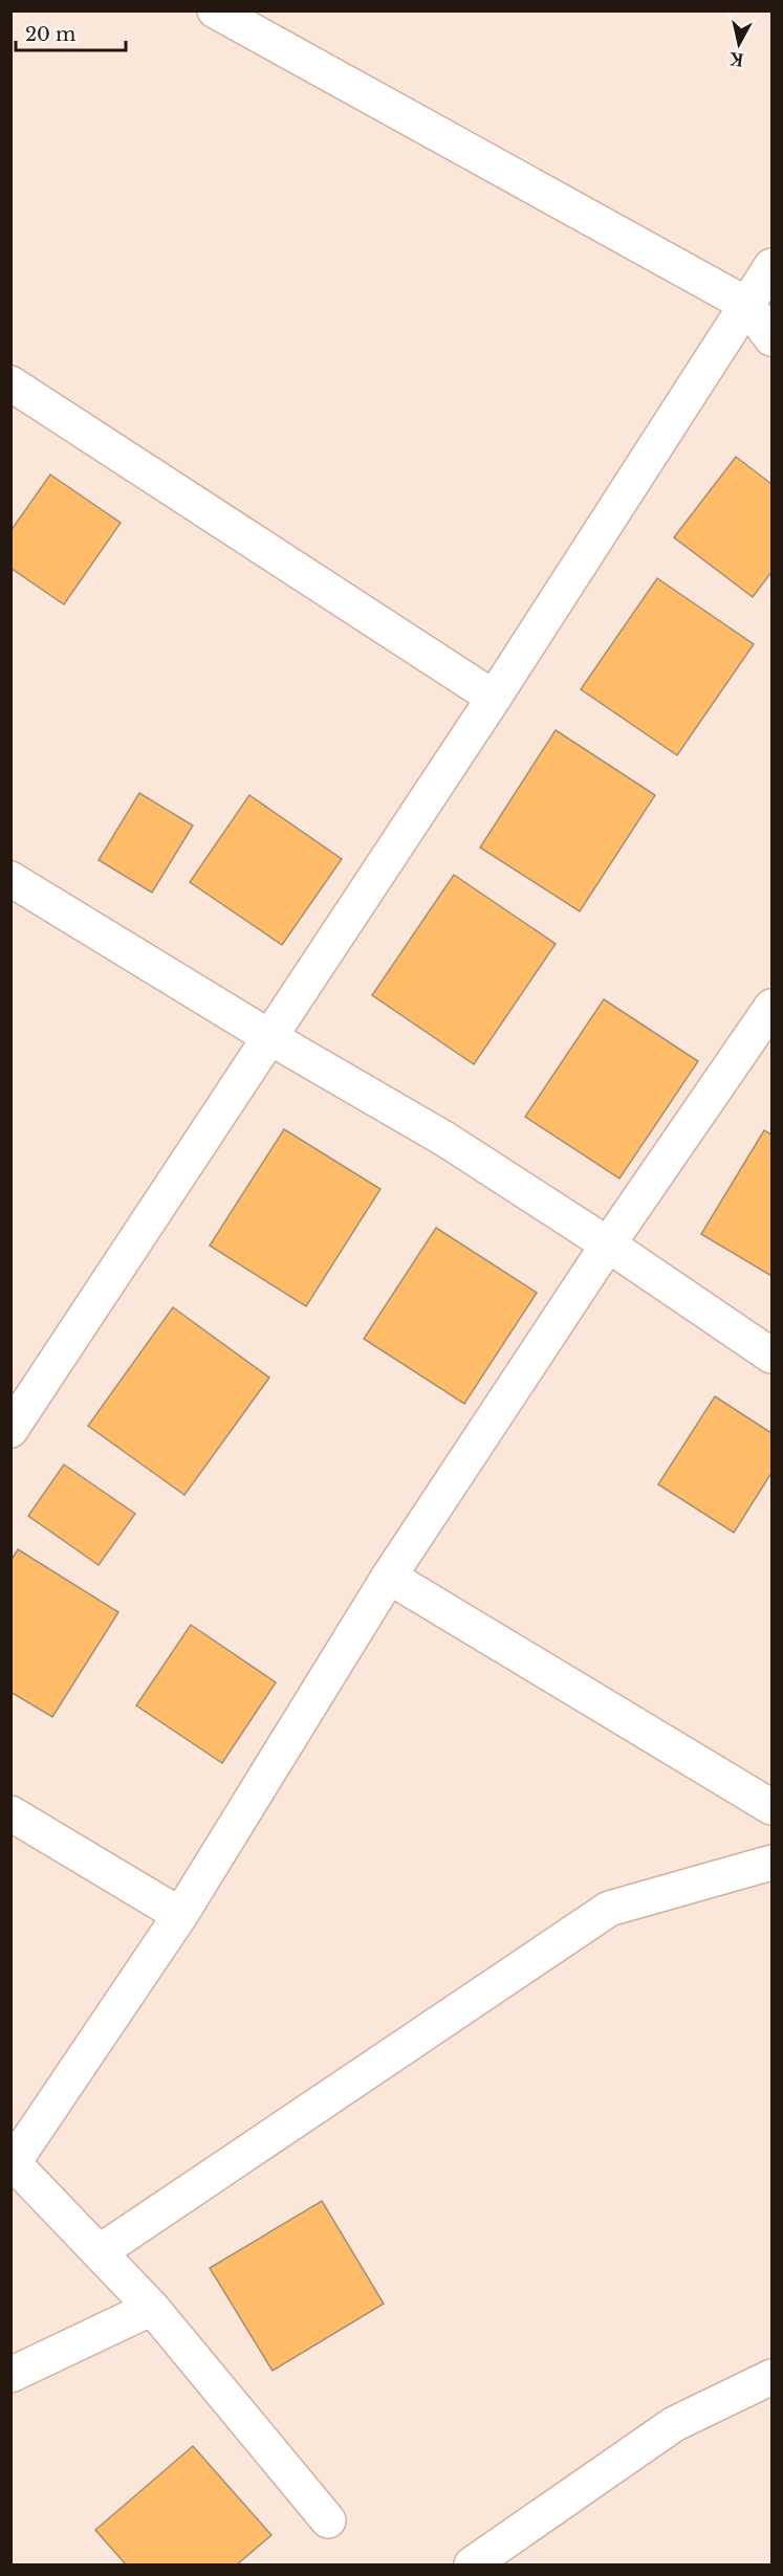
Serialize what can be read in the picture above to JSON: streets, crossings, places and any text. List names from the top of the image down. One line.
{"scale_bar":"20 m","north":"bottom"}
